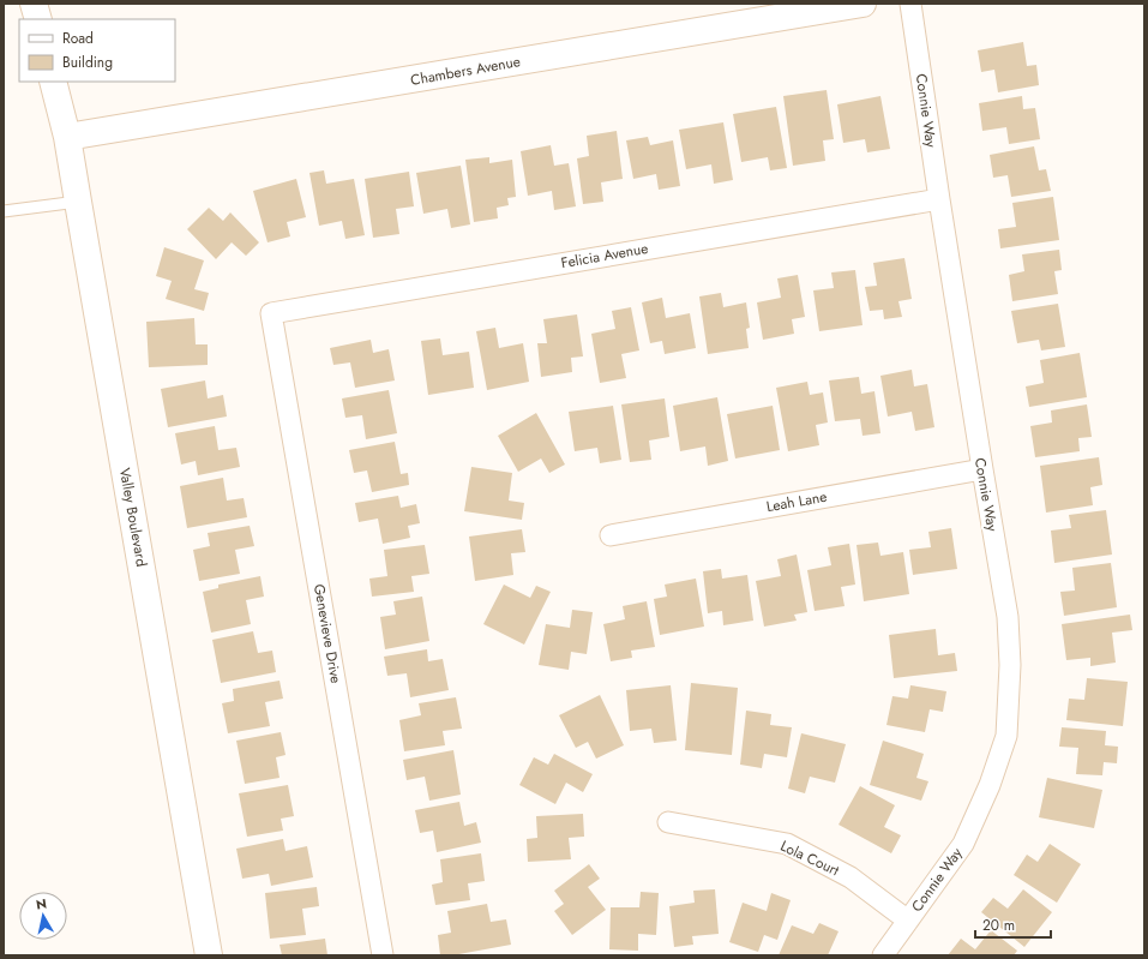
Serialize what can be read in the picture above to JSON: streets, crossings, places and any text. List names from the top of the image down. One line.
{"streets":{"street":["Chambers Avenue","Connie Way","Felicia Avenue","Leah Lane","Valley Boulevard","Genevieve Drive","Lola Court"]},"crossings":[["Chambers Avenue","Valley Boulevard"],["Connie Way","Felicia Avenue"],["Connie Way","Leah Lane"],["Connie Way","Lola Court"],["Felicia Avenue","Genevieve Drive"]],"legend":["Road","Building"],"scale_bar":"20 m","north":"top"}
